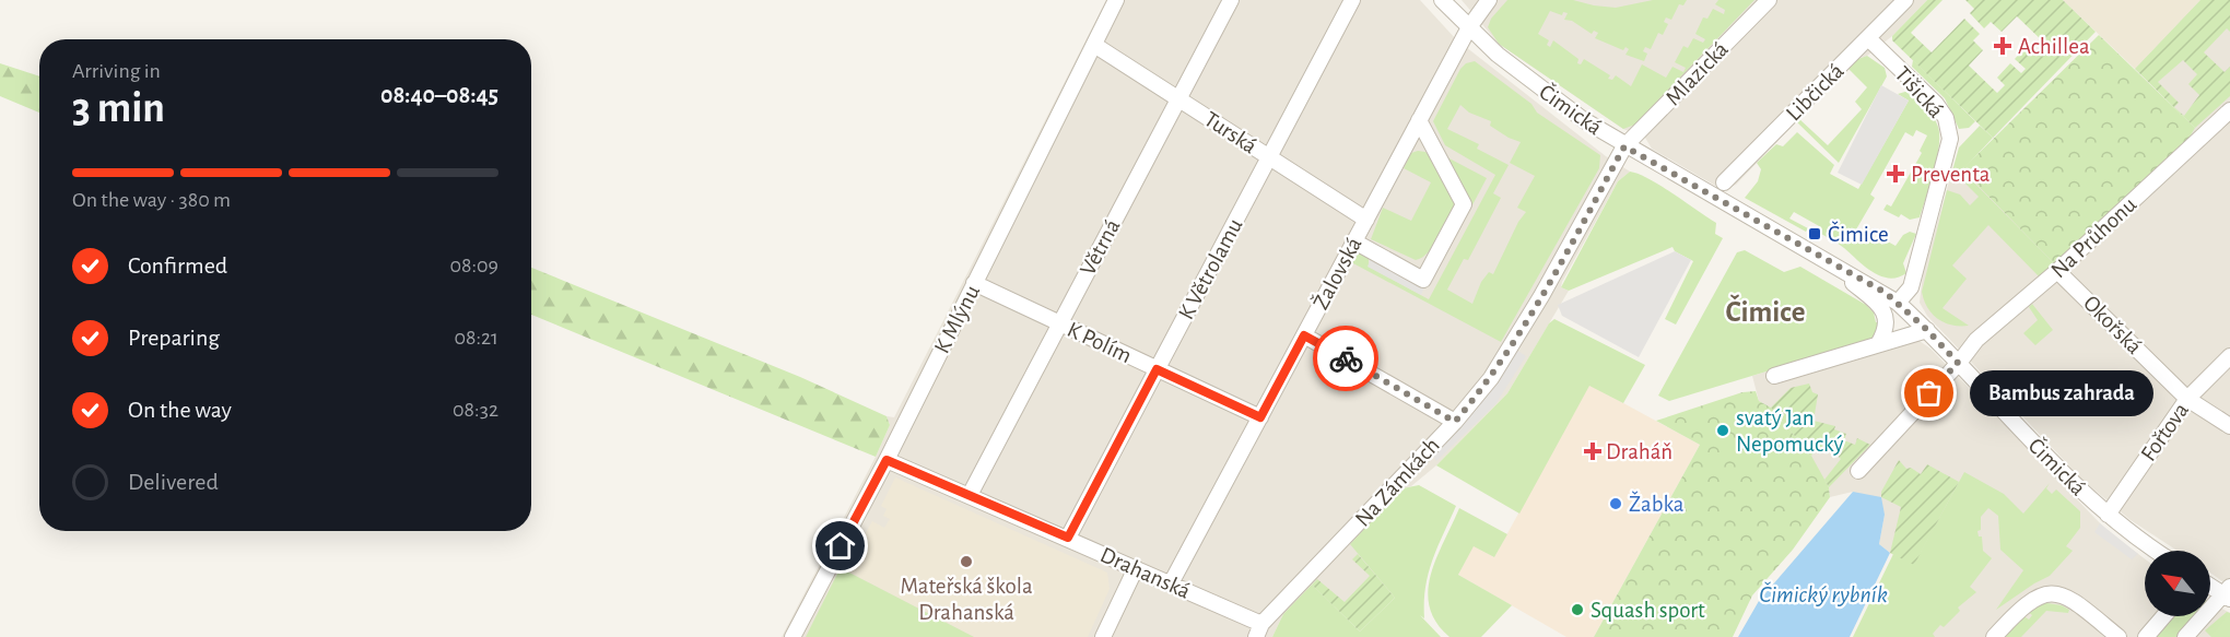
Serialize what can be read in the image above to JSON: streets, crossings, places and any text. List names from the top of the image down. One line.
{"streets":{"street":["Mlazická","Libčická","Tišická","Čimická","Turská","Na Průhonu","Větrná","K Větrolamu","Žalovská","K Mlýnu","Okořská","K Polím","Fořtova","Na Zámkách","Drahanská"]},"crossings":[["Mlazická","Čimická"],["Mlazická","Na Zámkách"],["Libčická","Tišická"],["Tišická","Čimická"],["Čimická","Na Průhonu"],["Čimická","Žalovská"],["Čimická","Fořtova"],["Čimická","Na Zámkách"],["Turská","Větrná"],["Turská","K Větrolamu"],["Turská","Žalovská"],["Turská","K Mlýnu"],["Na Průhonu","Okořská"],["Větrná","K Polím"],["Větrná","Drahanská"],["K Větrolamu","K Polím"],["K Větrolamu","Drahanská"],["Žalovská","K Polím"],["Žalovská","Drahanská"],["K Mlýnu","K Polím"],["K Mlýnu","Drahanská"],["Okořská","Fořtova"],["Na Zámkách","Drahanská"]],"districts":["Čimice"],"water":["Čimický rybník"],"places":{"health":["Achillea","Preventa","Draháň"],"transit":["Čimice"],"other":["Bambus zahrada","svatý Jan Nepomucký","Žabka","Mateřská škola Drahanská","Squash sport"]},"north":"top left","page":{"heading":["3 min","Arriving in","08:40–08:45"],"bar":"On the way · 380 m","list":[["Confirmed","08:09"],["Preparing","08:21"],["On the way","08:32"],"Delivered"],"bubble":"Bambus zahrada"}}
